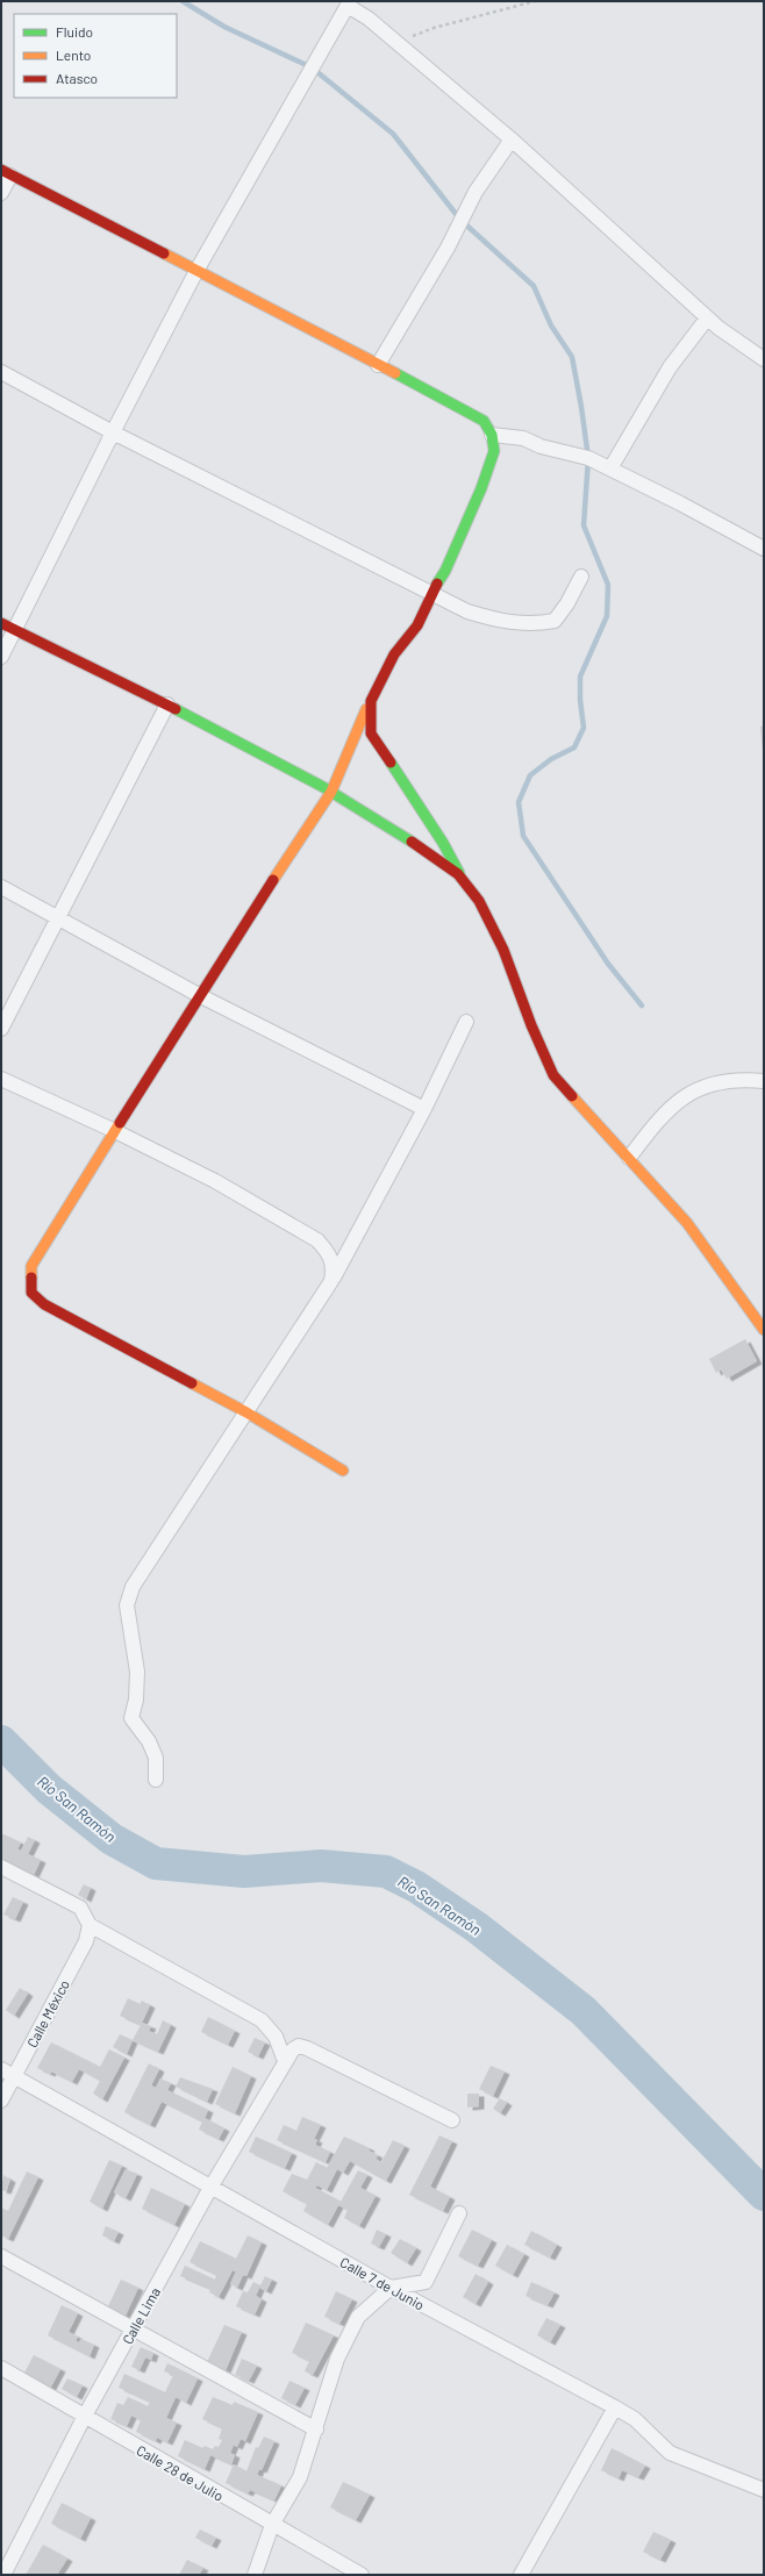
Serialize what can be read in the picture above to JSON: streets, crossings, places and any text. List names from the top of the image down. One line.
{"streets":{"street":["Calle México","Calle 7 de Junio","Calle Lima","Calle 28 de Julio"]},"crossings":[["Calle México","Calle 7 de Junio"],["Calle 7 de Junio","Calle Lima"],["Calle Lima","Calle 28 de Julio"]],"water":["Río San Ramón"],"legend":["Fluido","Lento","Atasco"]}
